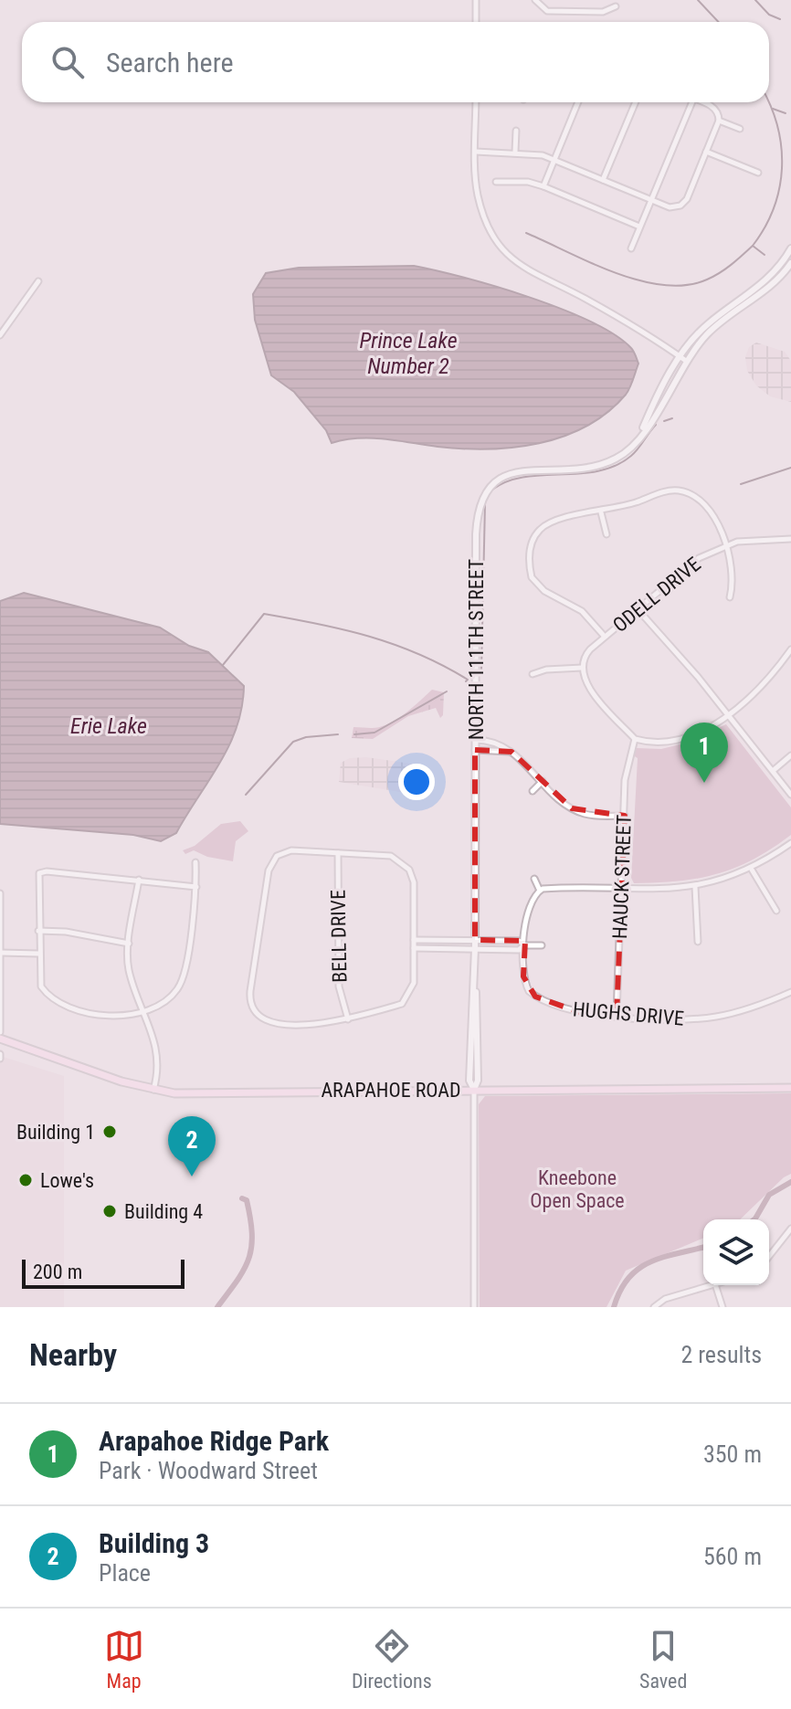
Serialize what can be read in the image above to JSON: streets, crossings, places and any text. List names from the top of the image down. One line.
{"streets":{"main road":["ARAPAHOE ROAD"],"street":["ODELL DRIVE","NORTH 111TH STREET","HAUCK STREET","BELL DRIVE","HUGHS DRIVE"]},"crossings":[["NORTH 111TH STREET","ARAPAHOE ROAD"],["HAUCK STREET","HUGHS DRIVE"]],"water":["Prince Lake Number 2","Erie Lake"],"parks":["Kneebone Open Space"],"places":["Building 1","Lowe's","Building 4"],"scale_bar":"200 m","page":{"search":"Search here","pins":["1","2"],"scale":"200 m","heading":["Nearby","2 results"],"list":[{"mark":"1","name":"Arapahoe Ridge Park","note":"Park · Woodward Street","value":"350 m"},{"mark":"2","name":"Building 3","note":"Place","value":"560 m"}],"nav":["Map","Directions","Saved"]}}
